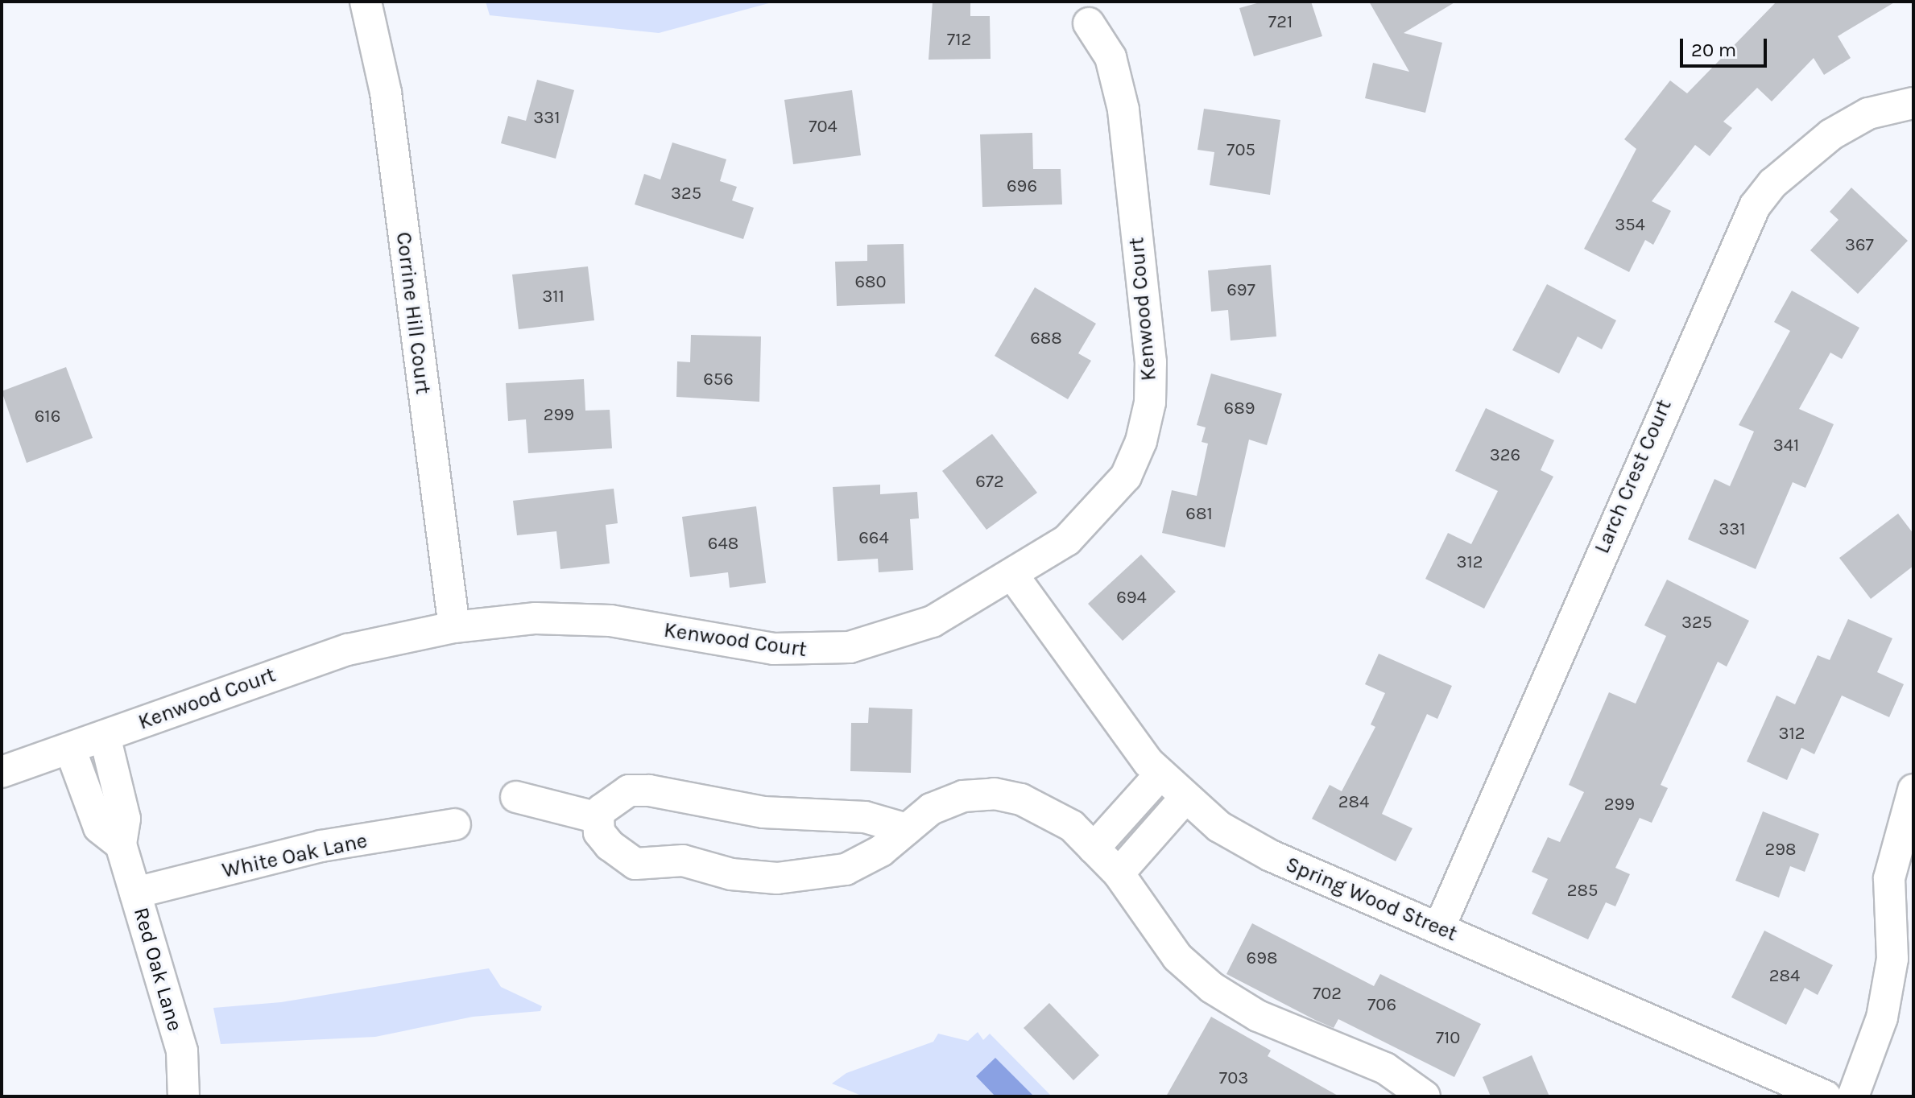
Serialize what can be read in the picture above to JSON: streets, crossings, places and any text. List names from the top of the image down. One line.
{"streets":{"street":["Kenwood Court","Corrine Hill Court","Larch Crest Court","White Oak Lane","Spring Wood Street","Red Oak Lane"]},"crossings":[["Kenwood Court","Corrine Hill Court"],["Kenwood Court","Spring Wood Street"],["Kenwood Court","Red Oak Lane"],["Larch Crest Court","Spring Wood Street"],["White Oak Lane","Red Oak Lane"]],"house_numbers":["721","712","331","704","705","696","325","354","367","680","697","311","688","656","689","299","616","341","326","672","681","331","664","648","312","694","325","312","284","299","298","285","698","284","702","706","710","703"],"scale_bar":"20 m"}
